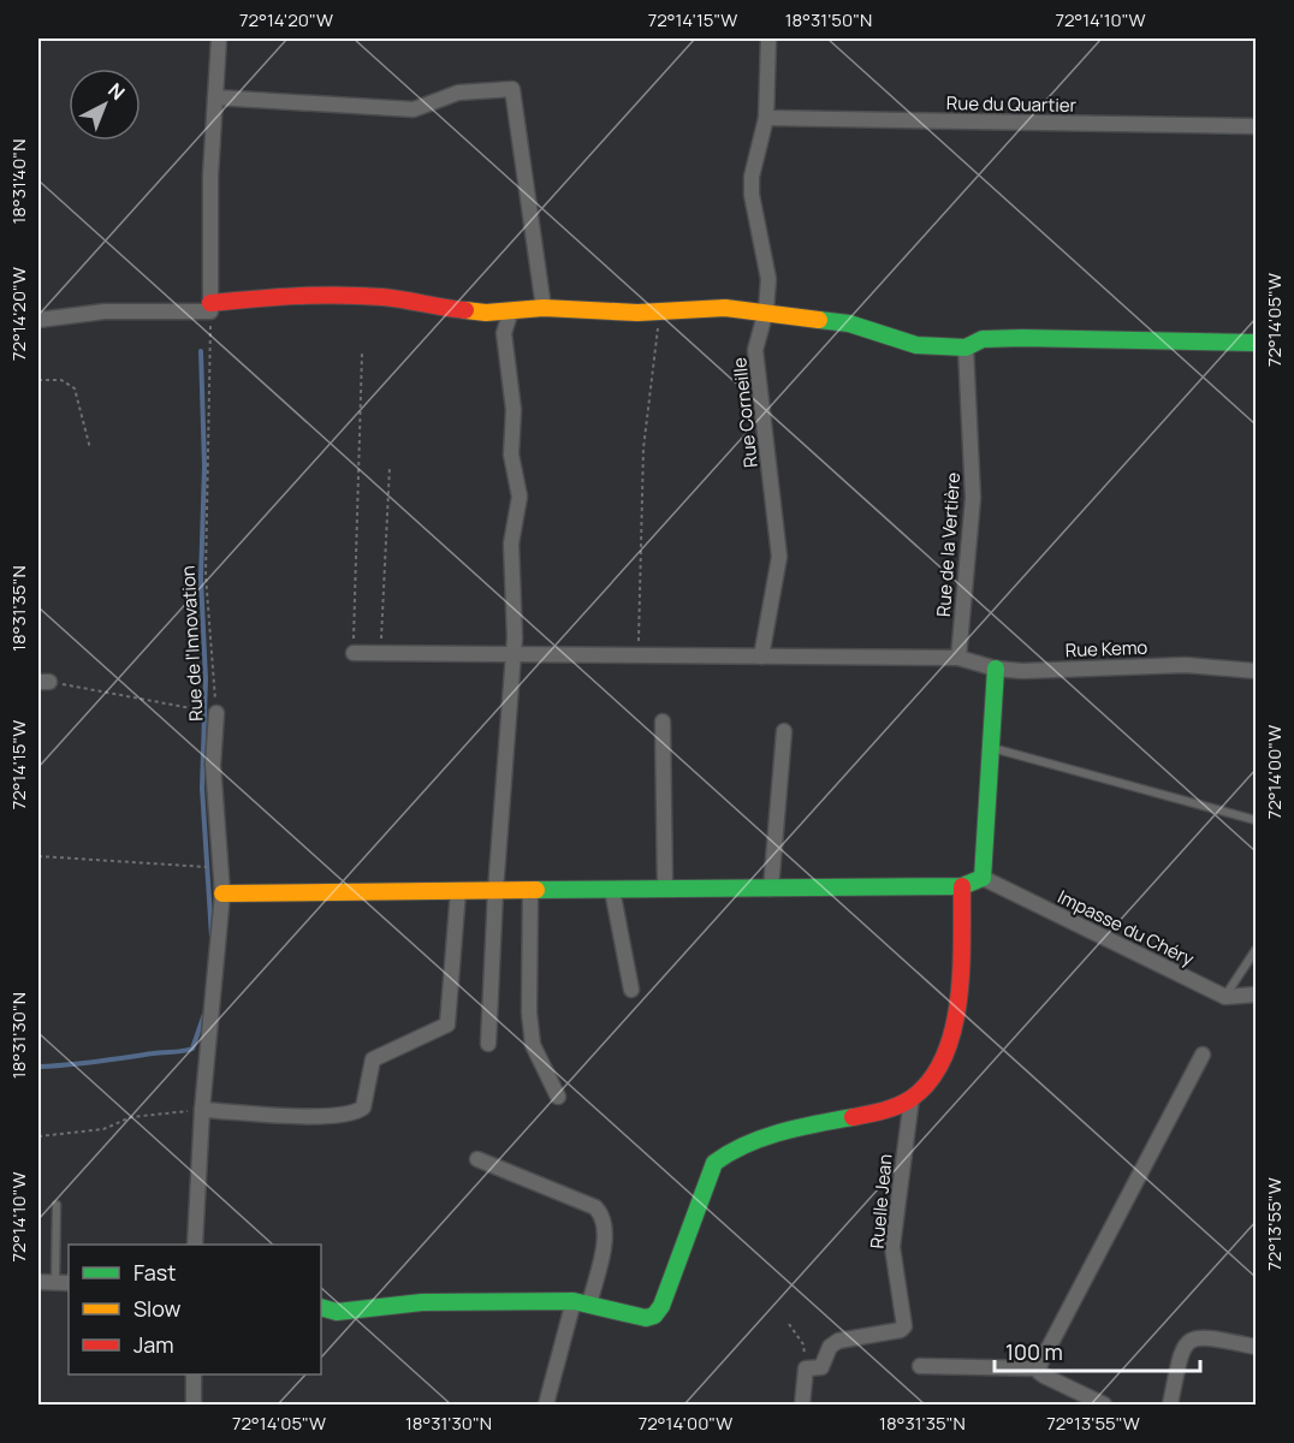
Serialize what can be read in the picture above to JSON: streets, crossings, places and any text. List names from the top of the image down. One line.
{"streets":{"street":["Rue du Quartier","Rue Corneille","Rue de la Vertière","Rue de l'Innovation","Rue Kemo","Impasse du Chéry","Ruelle Jean"]},"crossings":[["Rue du Quartier","Rue Corneille"],["Rue Corneille","Rue Kemo"],["Rue de la Vertière","Rue Kemo"]],"legend":["Fast","Slow","Jam"],"scale_bar":"100 m","north":"top right","coordinates":["72°14'20\"W","72°14'15\"W","18°31'50\"N","72°14'10\"W","18°31'40\"N","72°14'05\"W","18°31'35\"N","72°14'00\"W","18°31'30\"N","72°13'55\"W"]}
